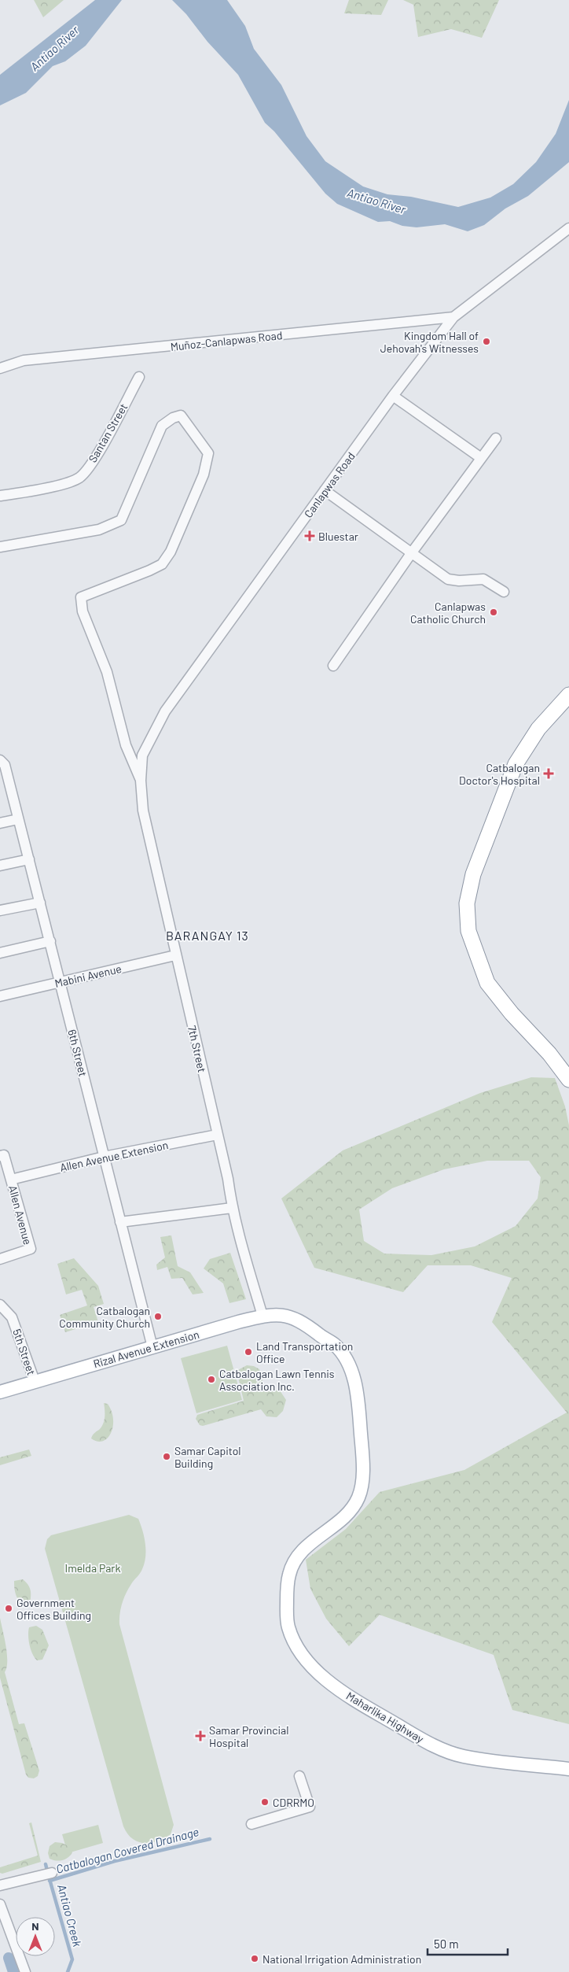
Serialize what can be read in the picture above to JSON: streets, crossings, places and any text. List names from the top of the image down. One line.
{"streets":{"main road":["Rizal Avenue Extension","Maharlika Highway"],"street":["Muñoz-Canlapwas Road","Santan Street","Canlapwas Road","Mabini Avenue","7th Street","6th Street","Allen Avenue Extension","Allen Avenue","5th Street"]},"crossings":[["Muñoz-Canlapwas Road","Canlapwas Road"],["Canlapwas Road","7th Street"],["Mabini Avenue","7th Street"],["Mabini Avenue","6th Street"],["7th Street","Allen Avenue Extension"],["7th Street","Rizal Avenue Extension"],["6th Street","Allen Avenue Extension"],["6th Street","Rizal Avenue Extension"],["Allen Avenue Extension","Allen Avenue"],["Rizal Avenue Extension","5th Street"],["Rizal Avenue Extension","Maharlika Highway"]],"districts":["BARANGAY 13"],"water":["Antiao River","Catbalogan Covered Drainage","Antiao Creek"],"parks":["Imelda Park"],"places":{"other":["Kingdom Hall of Jehovah's Witnesses","Canlapwas Catholic Church","Catbalogan Community Church","Land Transportation Office","Catbalogan Lawn Tennis Association Inc.","Samar Capitol Building","Government Offices Building","CDRRMO","National Irrigation Administration"],"health":["Bluestar","Catbalogan Doctor's Hospital","Samar Provincial Hospital"]},"scale_bar":"50 m","north":"top"}
